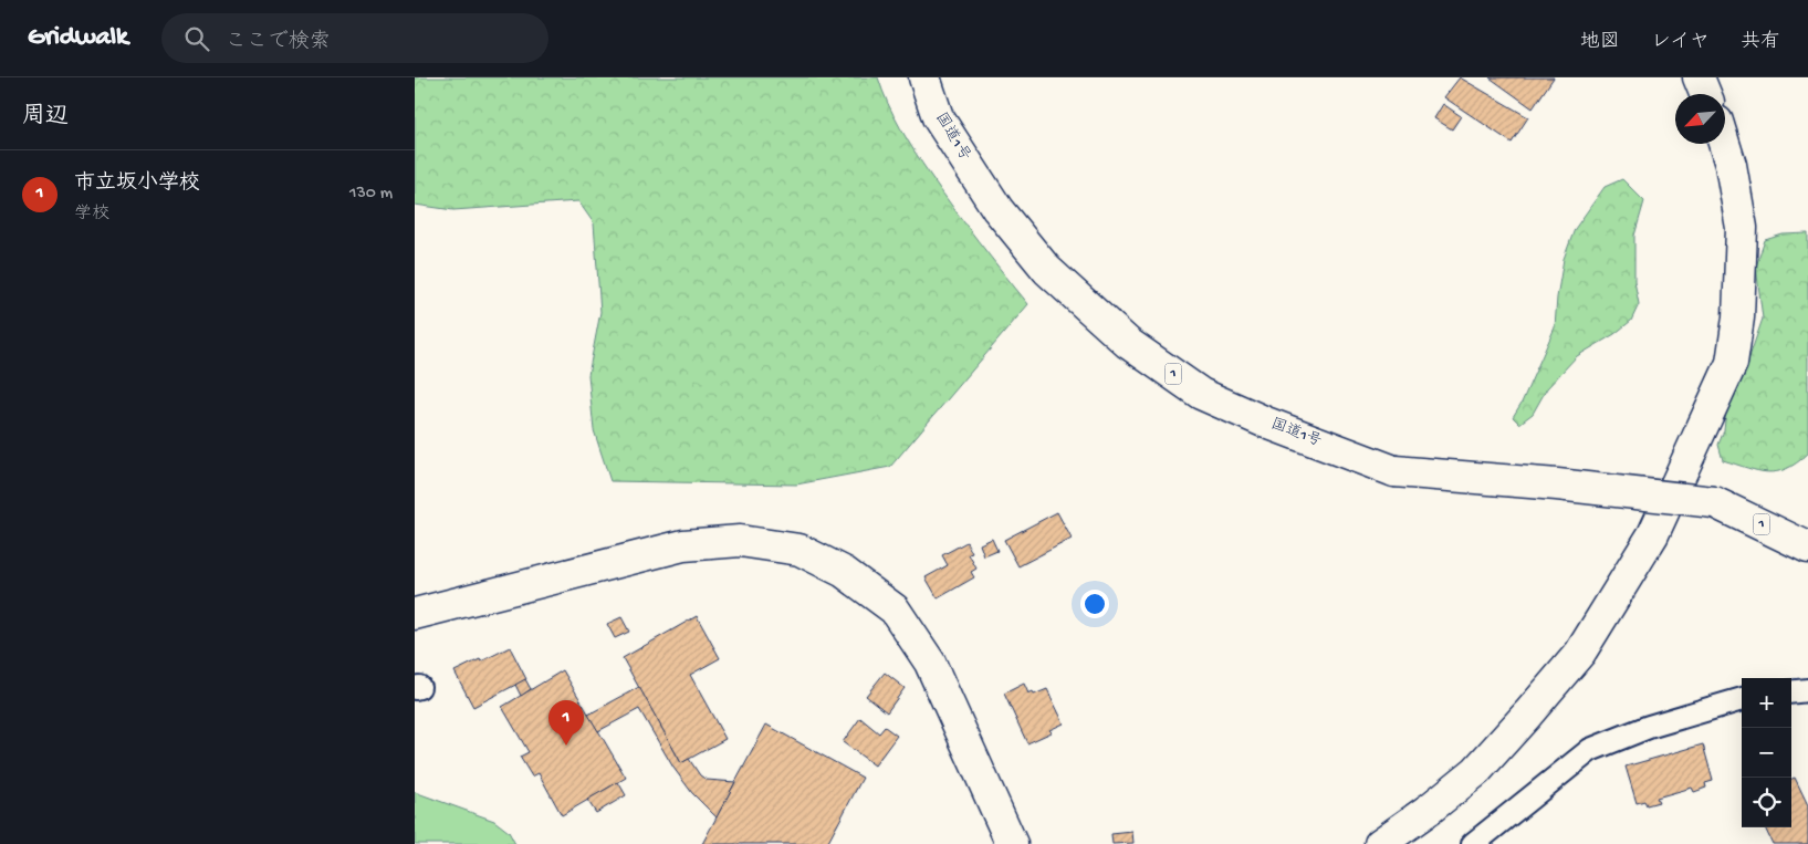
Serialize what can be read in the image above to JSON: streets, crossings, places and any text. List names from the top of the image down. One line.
{"streets":{"main road":["国道1号","1"]},"north":"bottom left","page":{"header":"Gridwalk","search":"ここで検索","nav":["地図","レイヤ","共有"],"heading":"周辺","list":[{"mark":"1","name":"市立坂小学校","note":"学校","value":"130 m"}],"map_buttons":["+","−"],"pins":"1"}}
